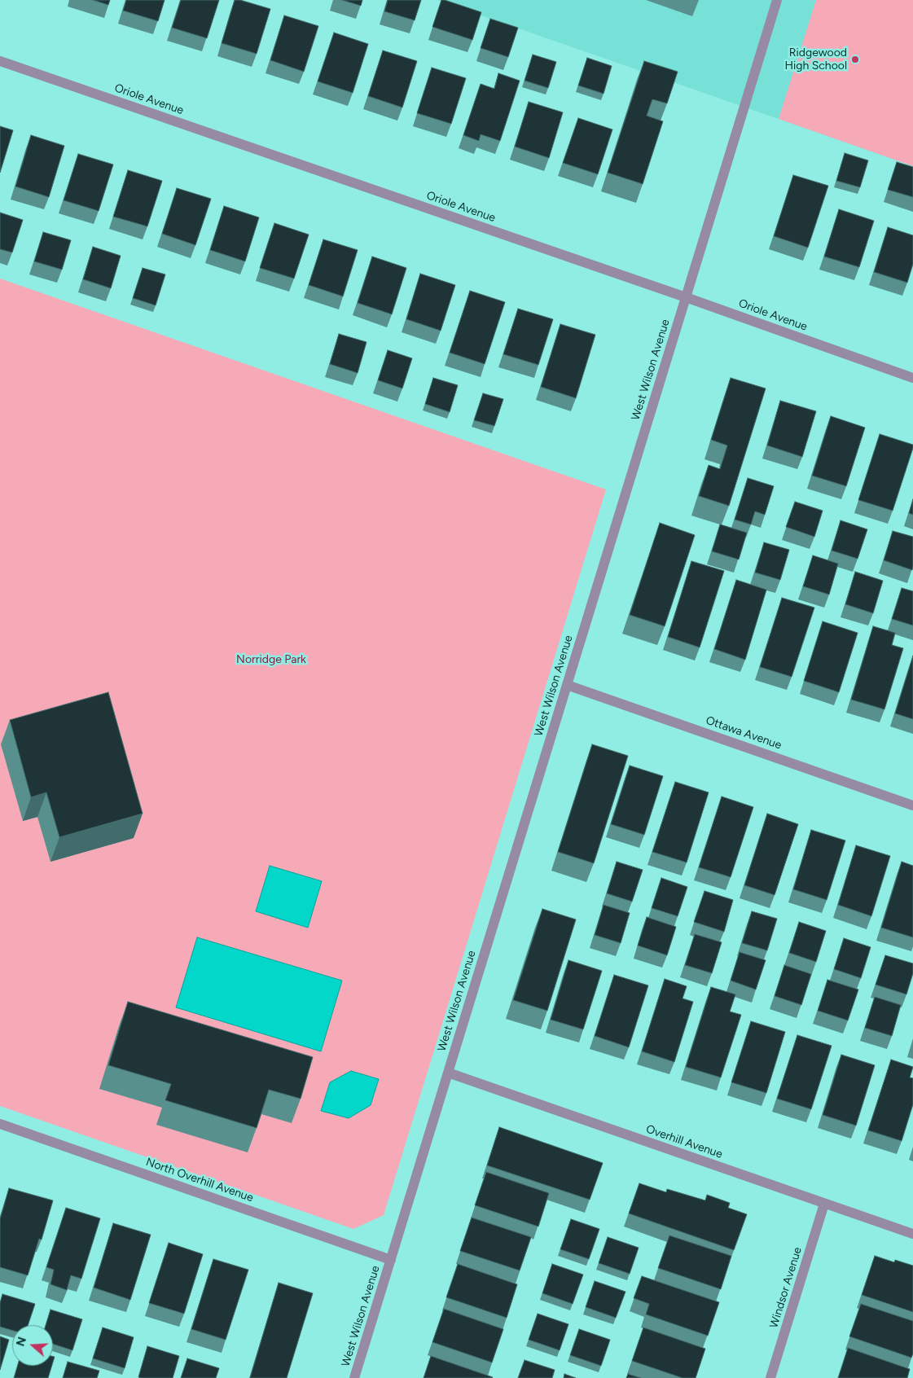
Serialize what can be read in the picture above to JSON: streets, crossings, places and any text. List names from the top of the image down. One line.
{"streets":{"street":["Oriole Avenue","West Wilson Avenue","Ottawa Avenue","Overhill Avenue","North Overhill Avenue","Windsor Avenue"]},"crossings":[["Oriole Avenue","West Wilson Avenue"],["West Wilson Avenue","Ottawa Avenue"],["West Wilson Avenue","Overhill Avenue"],["West Wilson Avenue","North Overhill Avenue"],["Overhill Avenue","Windsor Avenue"]],"parks":["Norridge Park"],"places":["Ridgewood High School"],"north":"left"}
